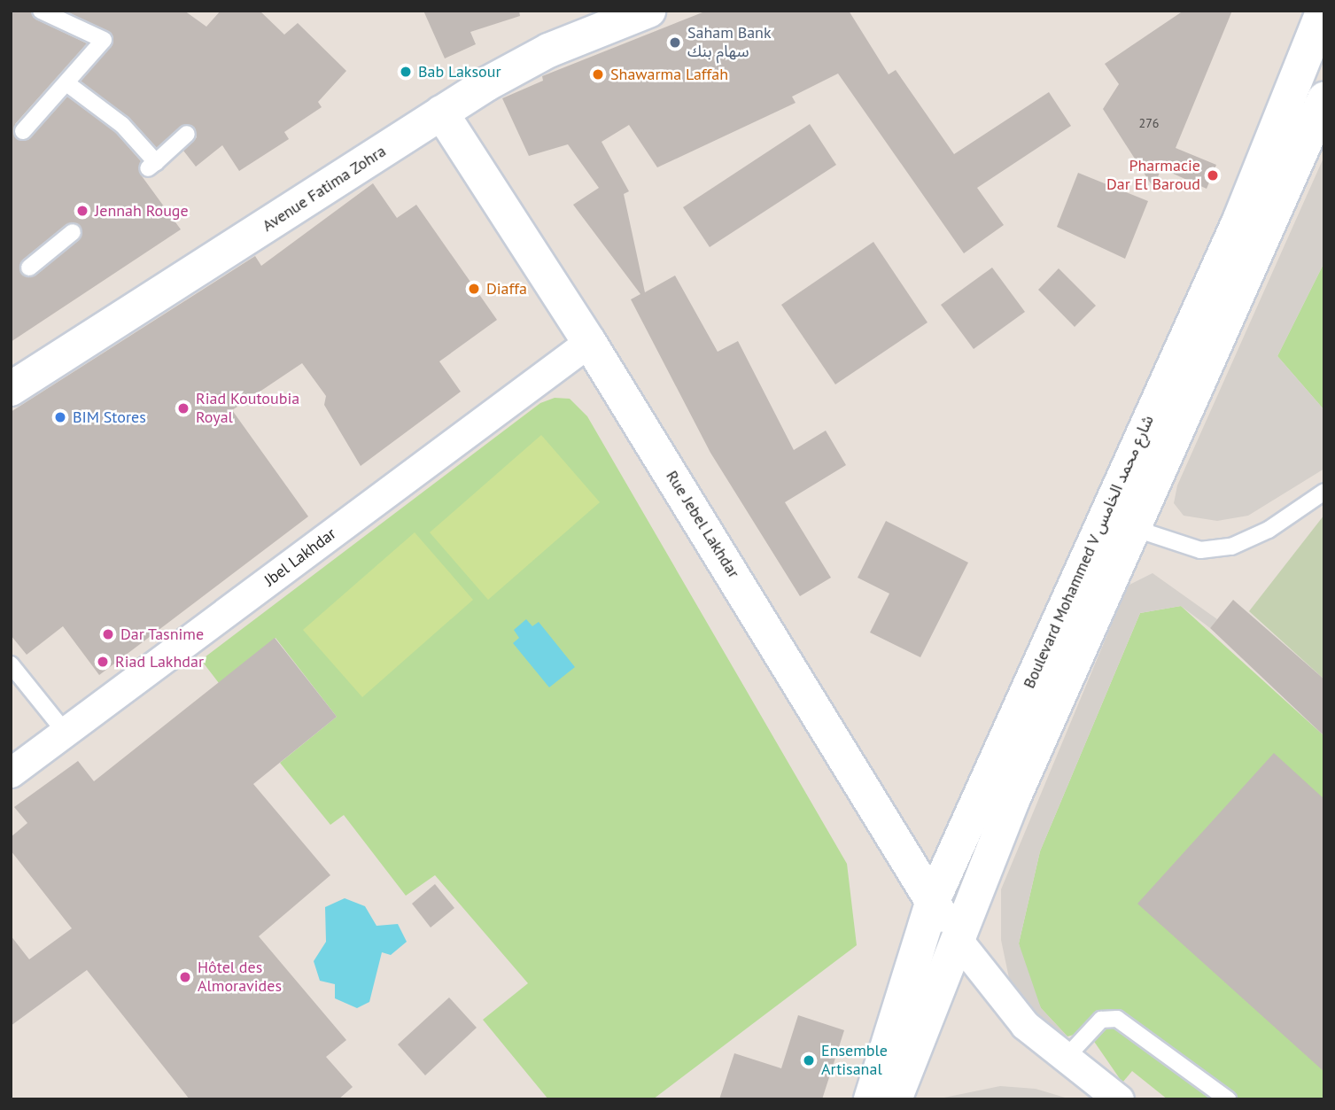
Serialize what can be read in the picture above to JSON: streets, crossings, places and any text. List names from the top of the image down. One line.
{"streets":{"main road":["Avenue Fatima Zohra","Rue Jebel Lakhdar","Boulevard Mohammed V شارع محمد الخامس"],"street":["Jbel Lakhdar"]},"crossings":[["Avenue Fatima Zohra","Rue Jebel Lakhdar"],["Rue Jebel Lakhdar","Boulevard Mohammed V شارع محمد الخامس"],["Rue Jebel Lakhdar","Jbel Lakhdar"]],"places":["Saham Bank سهام بنك","Bab Laksour","Shawarma Laffah","Pharmacie Dar El Baroud","Jennah Rouge","Diaffa","Riad Koutoubia Royal","BIM Stores","Dar Tasnime","Riad Lakhdar","Hôtel des Almoravides","Ensemble Artisanal"],"house_numbers":["276"]}
